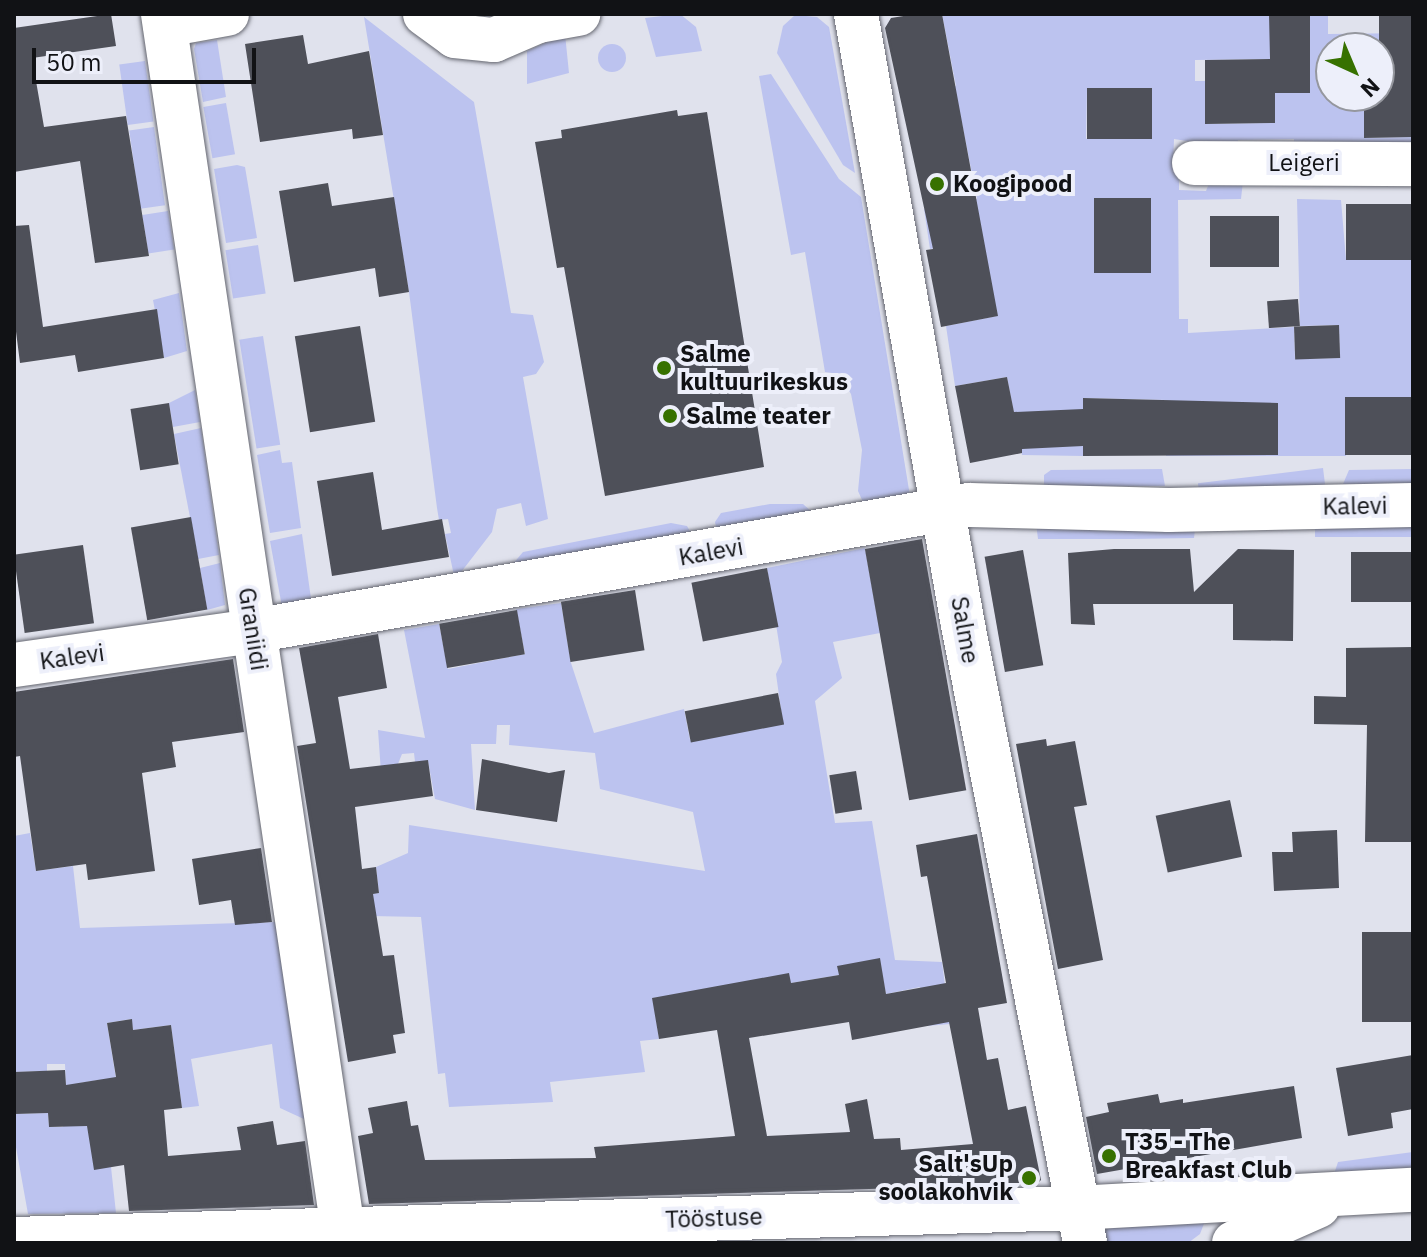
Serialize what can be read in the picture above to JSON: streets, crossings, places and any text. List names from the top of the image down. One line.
{"streets":{"street":["Leigeri","Kalevi","Graniidi","Salme","Tööstuse"]},"crossings":[["Kalevi","Graniidi"],["Kalevi","Salme"],["Graniidi","Tööstuse"],["Salme","Tööstuse"]],"places":["Koogipood","Salme kultuurikeskus","Salme teater","T35 - The Breakfast Club","Salt'sUp soolakohvik"],"scale_bar":"50 m","north":"bottom right"}
